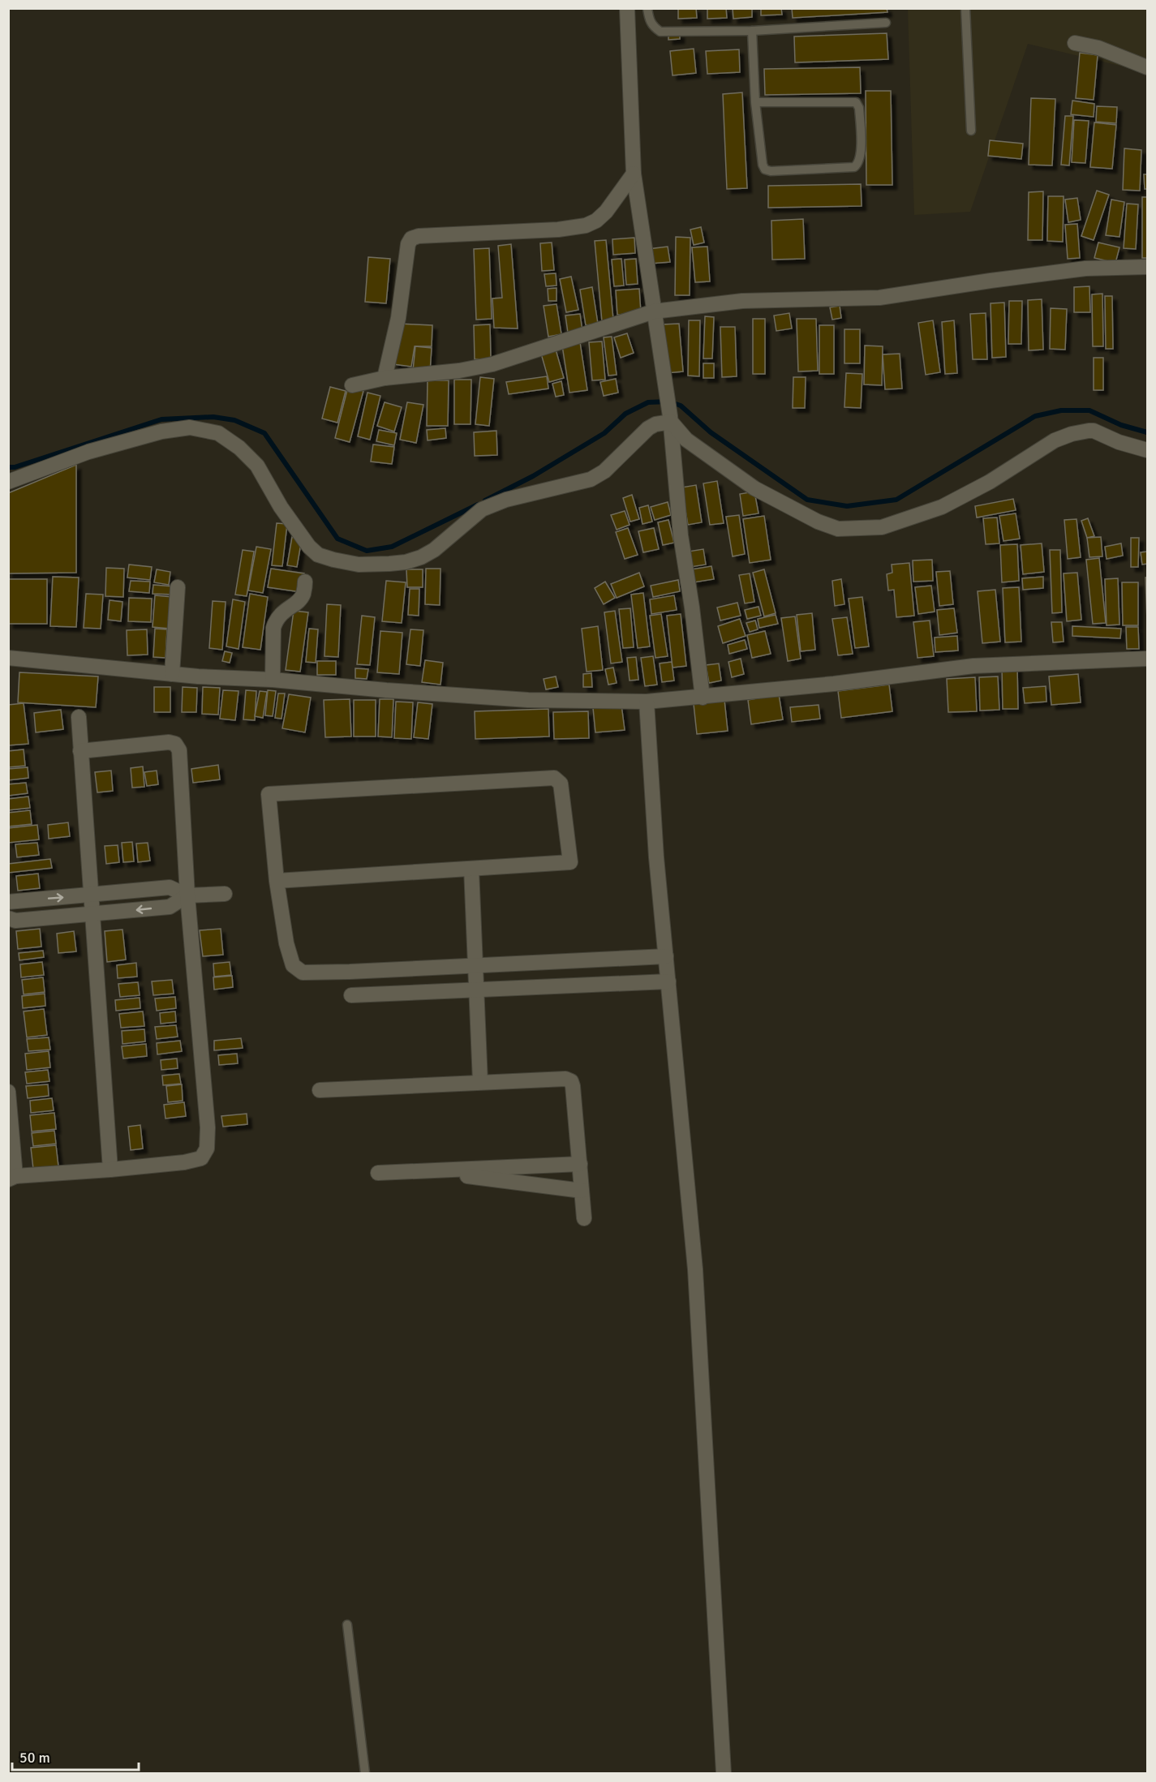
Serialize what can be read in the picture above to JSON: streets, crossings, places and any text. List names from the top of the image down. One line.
{"scale_bar":"50 m"}
